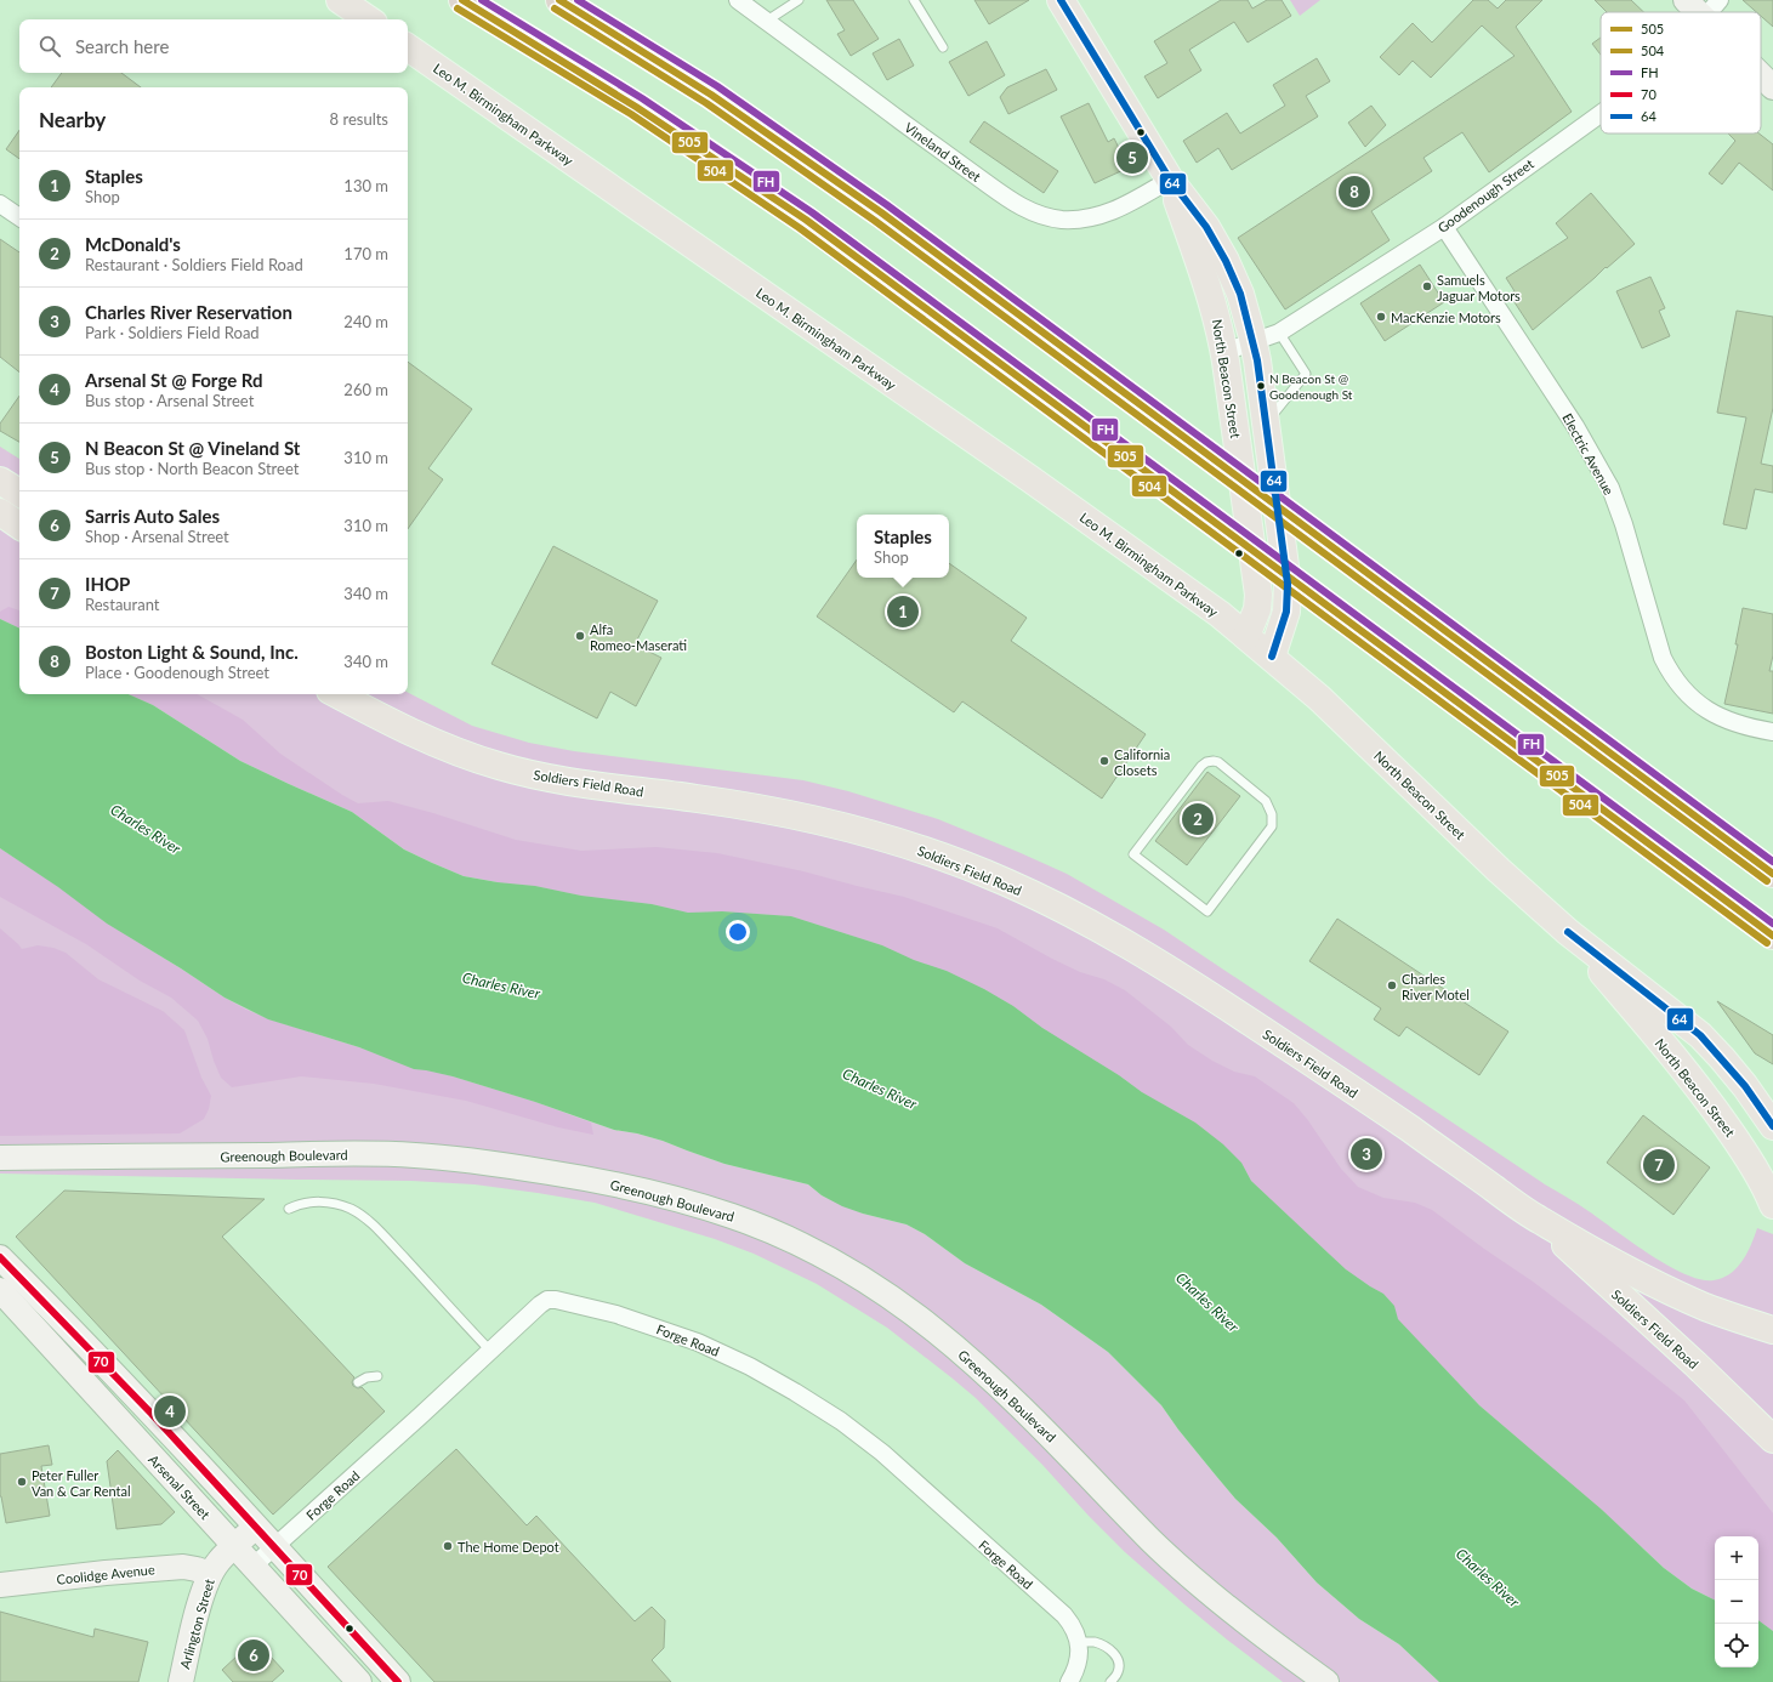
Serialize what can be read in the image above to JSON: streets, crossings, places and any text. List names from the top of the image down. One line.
{"streets":{"main road":["Leo M. Birmingham Parkway","North Beacon Street","Soldiers Field Road"],"street":["Vineland Street","Goodenough Street","Electric Avenue","Greenough Boulevard","Forge Road","Arsenal Street","Coolidge Avenue","Arlington Street"]},"crossings":[["Leo M. Birmingham Parkway","North Beacon Street"],["Vineland Street","North Beacon Street"],["Goodenough Street","North Beacon Street"],["Goodenough Street","Electric Avenue"],["Forge Road","Arsenal Street"],["Arsenal Street","Arlington Street"],["Coolidge Avenue","Arlington Street"]],"water":["Charles River"],"places":["Samuels Jaguar Motors","MacKenzie Motors","N Beacon St @ Goodenough St","Alfa Romeo-Maserati","California Closets","Charles River Motel","Peter Fuller Van & Car Rental","The Home Depot"],"lines":["transit line 505","transit line FH","transit line 64","transit line 504","transit line 70"],"legend":["505","504","FH","70","64"],"page":{"search":"Search here","heading":["Nearby","8 results"],"pins":["5","8","1","2","3","7","4","6"],"list":[{"mark":"1","name":"Staples","note":"Shop","value":"130 m"},{"mark":"2","name":"McDonald's","note":"Restaurant · Soldiers Field Road","value":"170 m"},{"mark":"3","name":"Charles River Reservation","note":"Park · Soldiers Field Road","value":"240 m"},{"mark":"4","name":"Arsenal St @ Forge Rd","note":"Bus stop · Arsenal Street","value":"260 m"},{"mark":"5","name":"N Beacon St @ Vineland St","note":"Bus stop · North Beacon Street","value":"310 m"},{"mark":"6","name":"Sarris Auto Sales","note":"Shop · Arsenal Street","value":"310 m"},{"mark":"7","name":"IHOP","note":"Restaurant","value":"340 m"},{"mark":"8","name":"Boston Light & Sound, Inc.","note":"Place · Goodenough Street","value":"340 m"}],"popup":["Staples","Shop"],"map_buttons":["+","−"]}}
